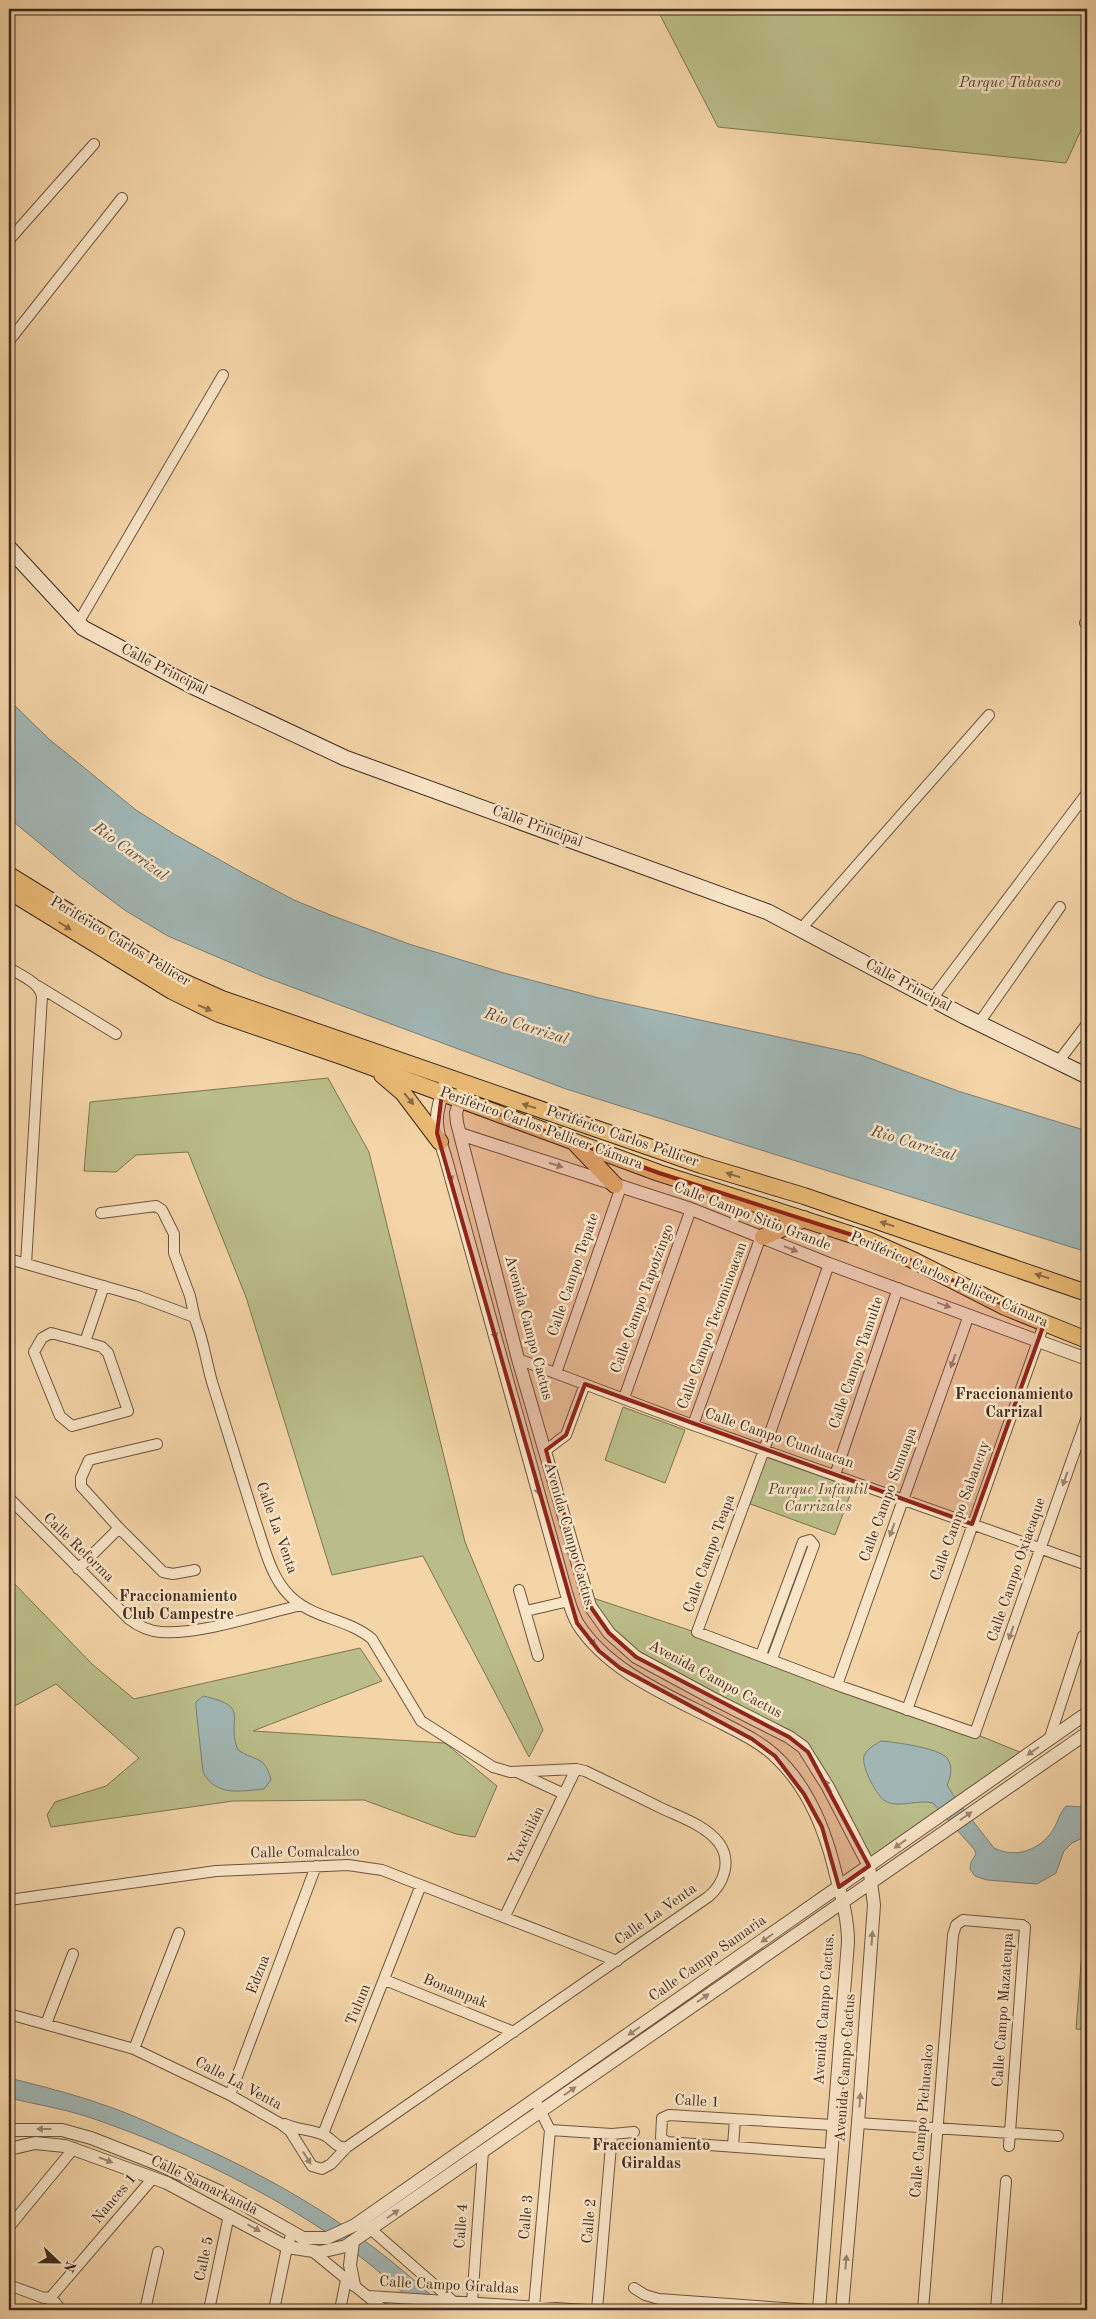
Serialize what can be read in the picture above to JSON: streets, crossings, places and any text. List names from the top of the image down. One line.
{"streets":{"main road":["Calle Principal","Periférico Carlos Pellicer","Periférico Carlos Pellicer Cámara"],"street":["Calle Campo Sitio Grande","Calle Campo Tepate","Calle Campo Tapotzingo","Calle Campo Tecominoacan","Avenida Campo Cactus","Calle Campo Tamulte","Calle Campo Cunduacan","Calle Campo Sunuapa","Calle Campo Sabancuy","Calle La Venta","Avenida Campo Cactus.","Calle Reforma","Calle Campo Teapa","Calle Campo Oxiacaque","Yaxchilán","Calle Comalcalco","Calle Campo Samaria","Edzna","Bonampak","Tulum","Calle Campo Mazateupa","Calle 1","Calle Campo Pichucalco","Calle Samarkanda","Nances 1","Calle 3","Calle 2","Calle 4","Calle 5","Calle Campo Giraldas"]},"crossings":[["Periférico Carlos Pellicer","Periférico Carlos Pellicer Cámara"],["Periférico Carlos Pellicer","Avenida Campo Cactus"],["Periférico Carlos Pellicer","Avenida Campo Cactus."],["Periférico Carlos Pellicer Cámara","Avenida Campo Cactus"],["Periférico Carlos Pellicer Cámara","Calle Campo Sabancuy"],["Periférico Carlos Pellicer Cámara","Avenida Campo Cactus."],["Calle Campo Sitio Grande","Calle Campo Tepate"],["Calle Campo Sitio Grande","Calle Campo Tapotzingo"],["Calle Campo Sitio Grande","Calle Campo Tecominoacan"],["Calle Campo Sitio Grande","Avenida Campo Cactus"],["Calle Campo Sitio Grande","Calle Campo Tamulte"],["Calle Campo Sitio Grande","Calle Campo Sunuapa"],["Calle Campo Sitio Grande","Calle Campo Sabancuy"],["Calle Campo Sitio Grande","Calle Campo Teapa"],["Calle Campo Tepate","Calle Campo Cunduacan"],["Calle Campo Tapotzingo","Calle Campo Cunduacan"],["Calle Campo Tecominoacan","Calle Campo Cunduacan"],["Avenida Campo Cactus","Calle Campo Cunduacan"],["Avenida Campo Cactus","Calle Campo Samaria"],["Calle Campo Tamulte","Calle Campo Cunduacan"],["Calle Campo Cunduacan","Calle Campo Sunuapa"],["Calle Campo Cunduacan","Calle Campo Sabancuy"],["Calle Campo Cunduacan","Calle Campo Teapa"],["Calle Campo Cunduacan","Calle Campo Oxiacaque"],["Calle Campo Sunuapa","Calle Campo Teapa"],["Calle Campo Sabancuy","Calle Campo Teapa"],["Calle La Venta","Calle Reforma"],["Calle La Venta","Yaxchilán"],["Calle La Venta","Calle Comalcalco"],["Calle La Venta","Edzna"],["Calle La Venta","Bonampak"],["Avenida Campo Cactus.","Calle Campo Samaria"],["Avenida Campo Cactus.","Calle 1"],["Calle Campo Teapa","Calle Campo Oxiacaque"],["Yaxchilán","Calle Comalcalco"],["Calle Comalcalco","Edzna"],["Calle Comalcalco","Tulum"],["Calle Campo Samaria","Calle Samarkanda"],["Calle Campo Samaria","Calle 4"],["Bonampak","Tulum"],["Calle Campo Mazateupa","Calle Campo Pichucalco"],["Calle Samarkanda","Nances 1"],["Calle Samarkanda","Calle 5"],["Calle 3","Calle Campo Giraldas"],["Calle 4","Calle Campo Giraldas"]],"one_way":["Periférico Carlos Pellicer","Periférico Carlos Pellicer Cámara","Calle Campo Sitio Grande","Avenida Campo Cactus","Calle Campo Sunuapa","Avenida Campo Cactus."],"districts":["Fraccionamiento Carrizal","Fraccionamiento Club Campestre","Fraccionamiento Giraldas"],"water":["Rio Carrizal"],"parks":["Parque Tabasco","Parque Infantil Carrizales"],"north":"right"}
